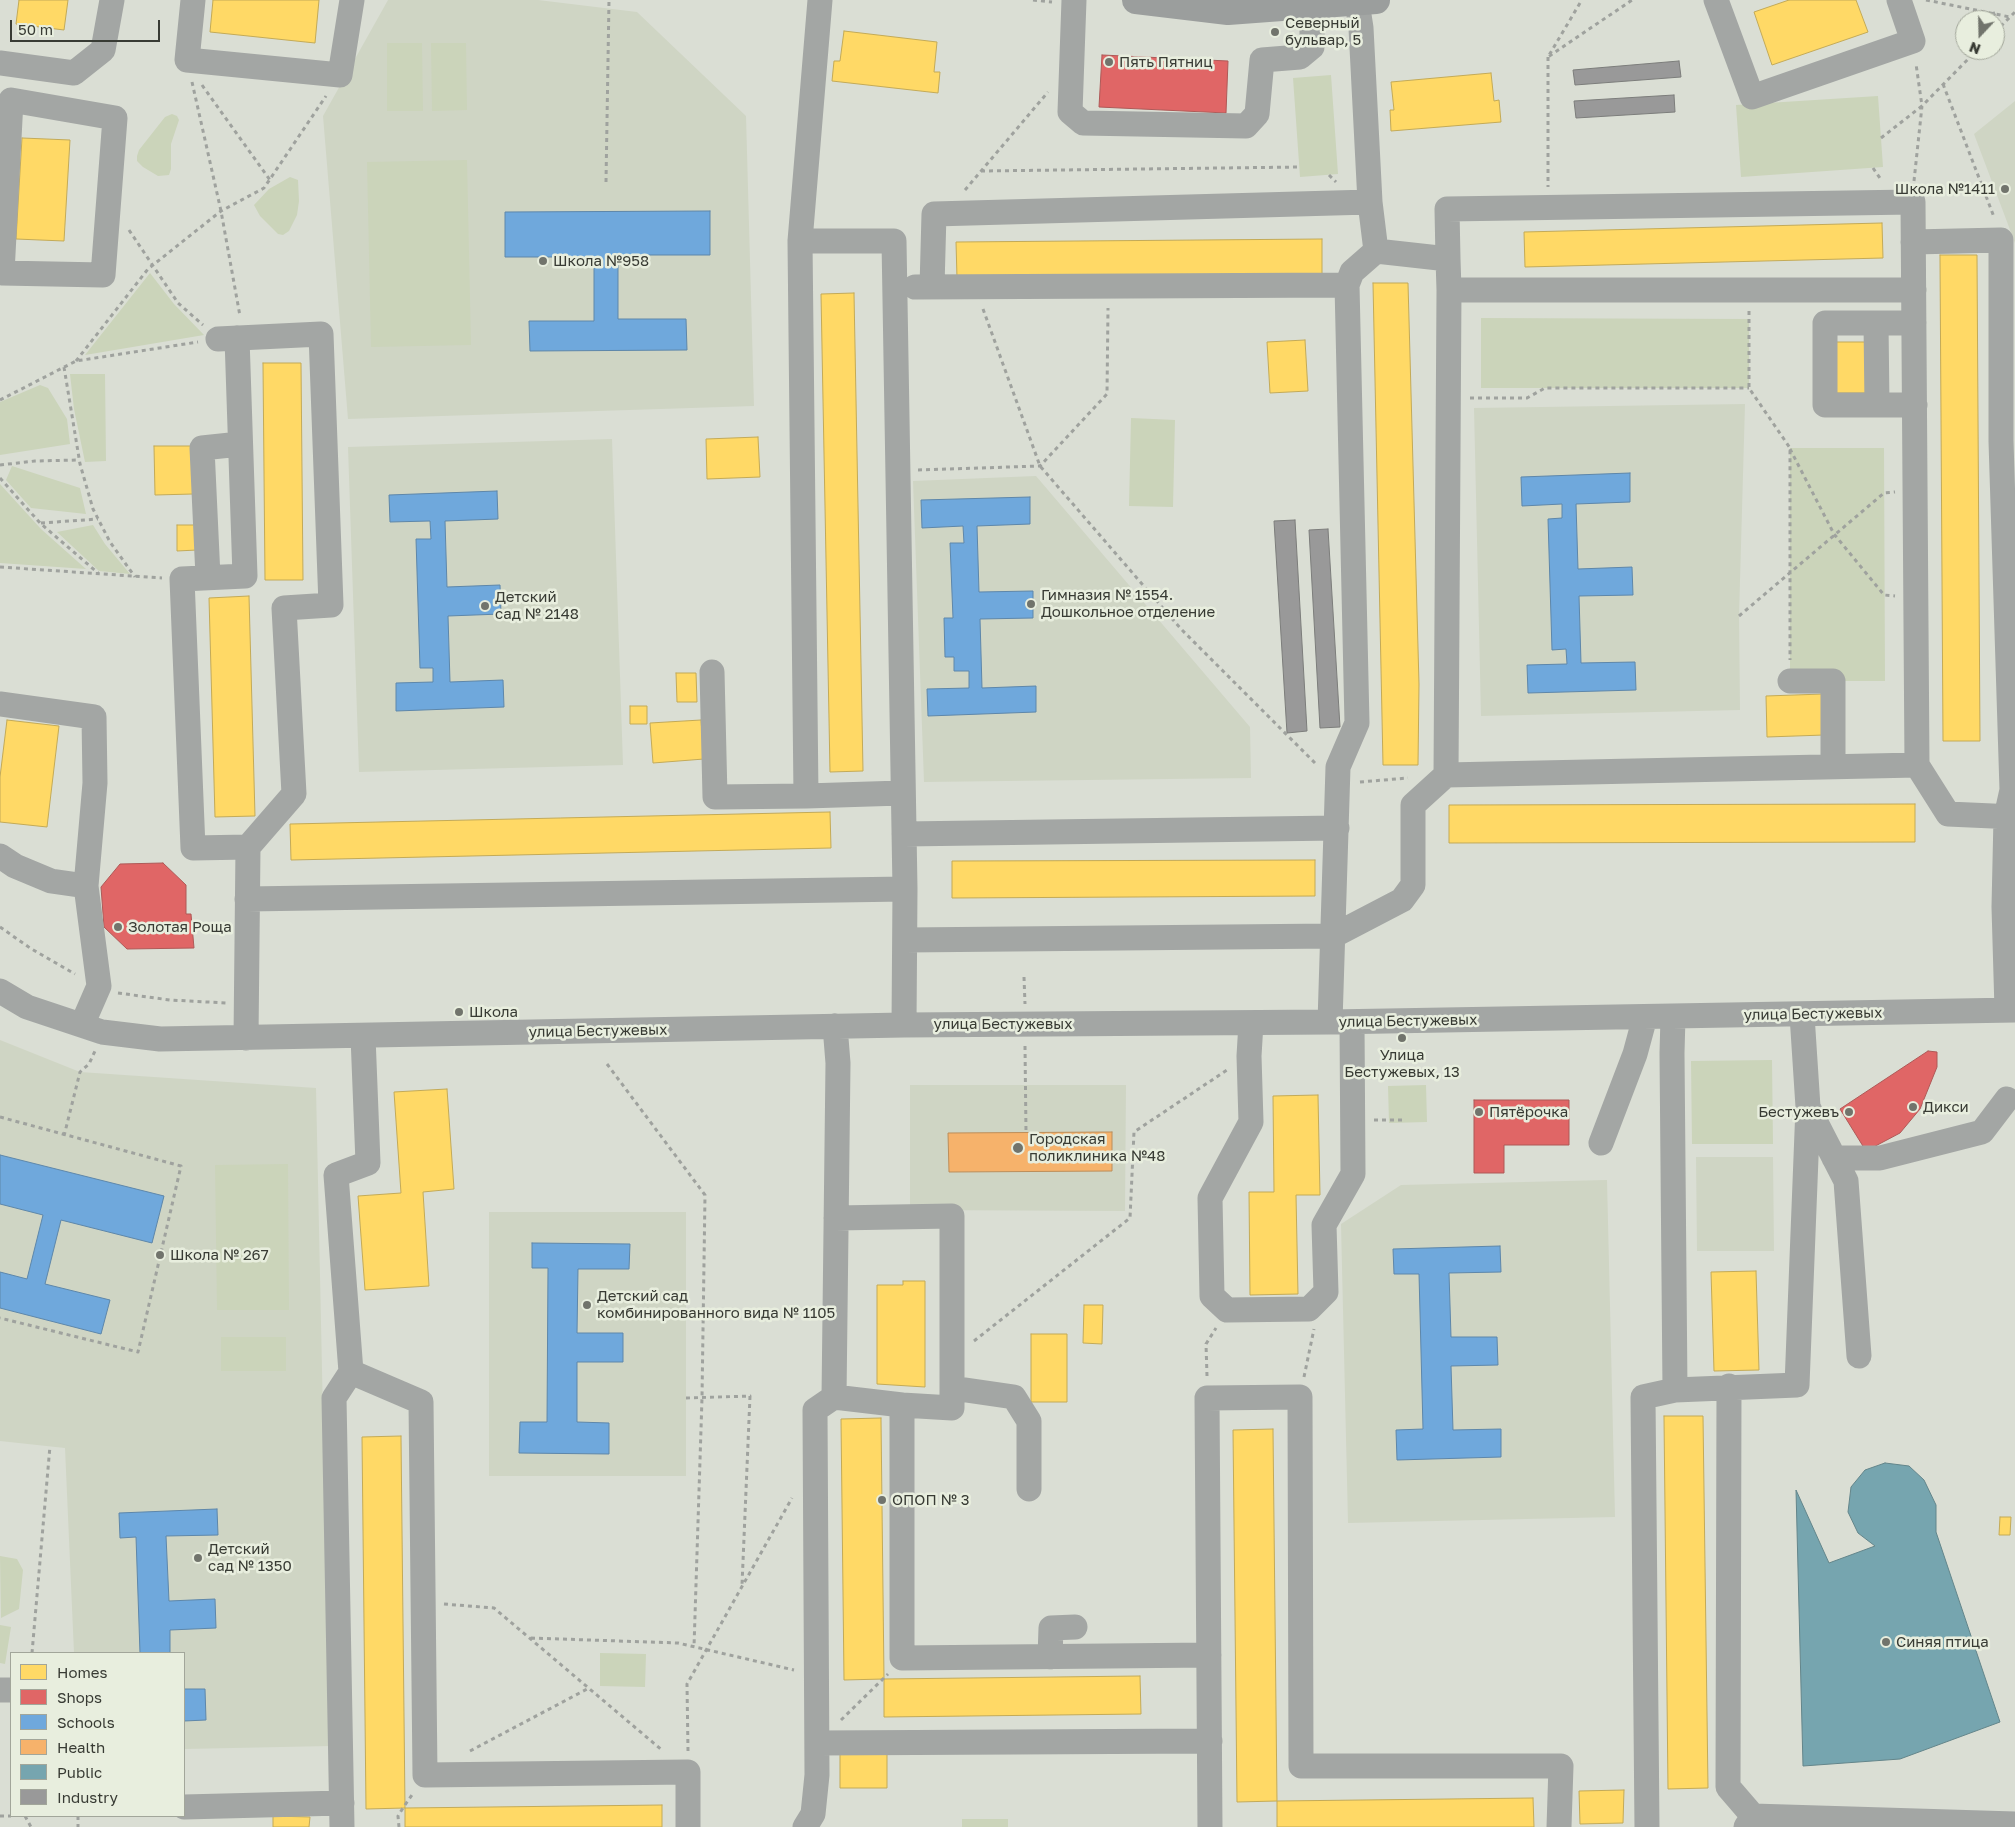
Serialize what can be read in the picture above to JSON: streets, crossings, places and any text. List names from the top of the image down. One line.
{"streets":{"street":["улица Бестужевых"]},"places":["Северный бульвар, 5","Пять Пятниц","Школа №1411","Школа №958","Гимназия № 1554. Дошкольное отделение","Детский сад № 2148","Золотая Роща","Школа","Улица Бестужевых, 13","Дикси","Пятёрочка","Бестужевъ","Городская поликлиника №48","Школа № 267","Детский сад комбинированного вида № 1105","ОПОП № 3","Детский сад № 1350","Синяя птица"],"legend":["Homes","Shops","Schools","Health","Public","Industry"],"scale_bar":"50 m","north":"bottom"}
